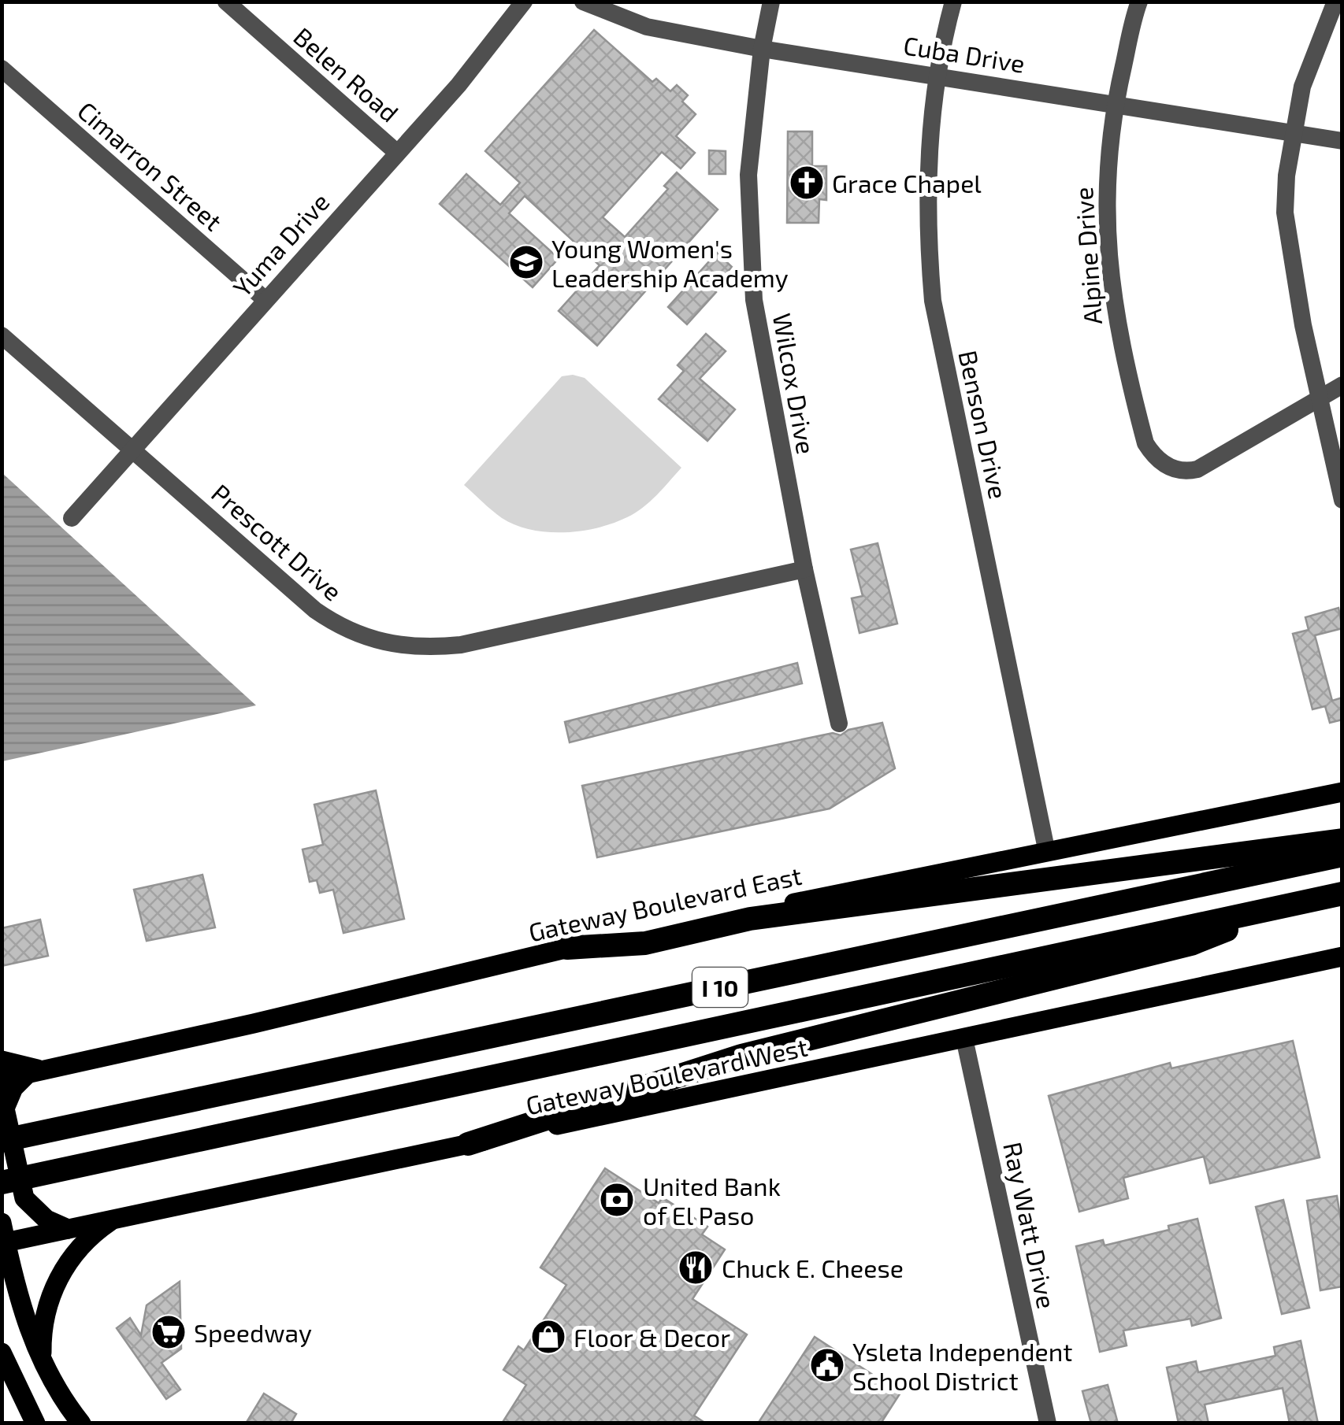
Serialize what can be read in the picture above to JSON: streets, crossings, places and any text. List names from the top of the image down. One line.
{"streets":{"highway":["I 10"],"main road":["Gateway Boulevard East","Gateway Boulevard West"],"street":["Cuba Drive","Belen Road","Cimarron Street","Yuma Drive","Alpine Drive","Wilcox Drive","Benson Drive","Prescott Drive","Ray Watt Drive"]},"crossings":[["Cuba Drive","Alpine Drive"],["Cuba Drive","Wilcox Drive"],["Cuba Drive","Benson Drive"],["Belen Road","Yuma Drive"],["Cimarron Street","Yuma Drive"],["Yuma Drive","Prescott Drive"],["Wilcox Drive","Prescott Drive"],["Benson Drive","Gateway Boulevard East"],["Gateway Boulevard West","Ray Watt Drive"]],"places":{"church":["Grace Chapel"],"school or university":["Young Women's Leadership Academy"],"bank":["United Bank of El Paso"],"restaurant":["Chuck E. Cheese"],"supermarket":["Speedway"],"shop":["Floor & Decor"],"public building":["Ysleta Independent School District"]}}
